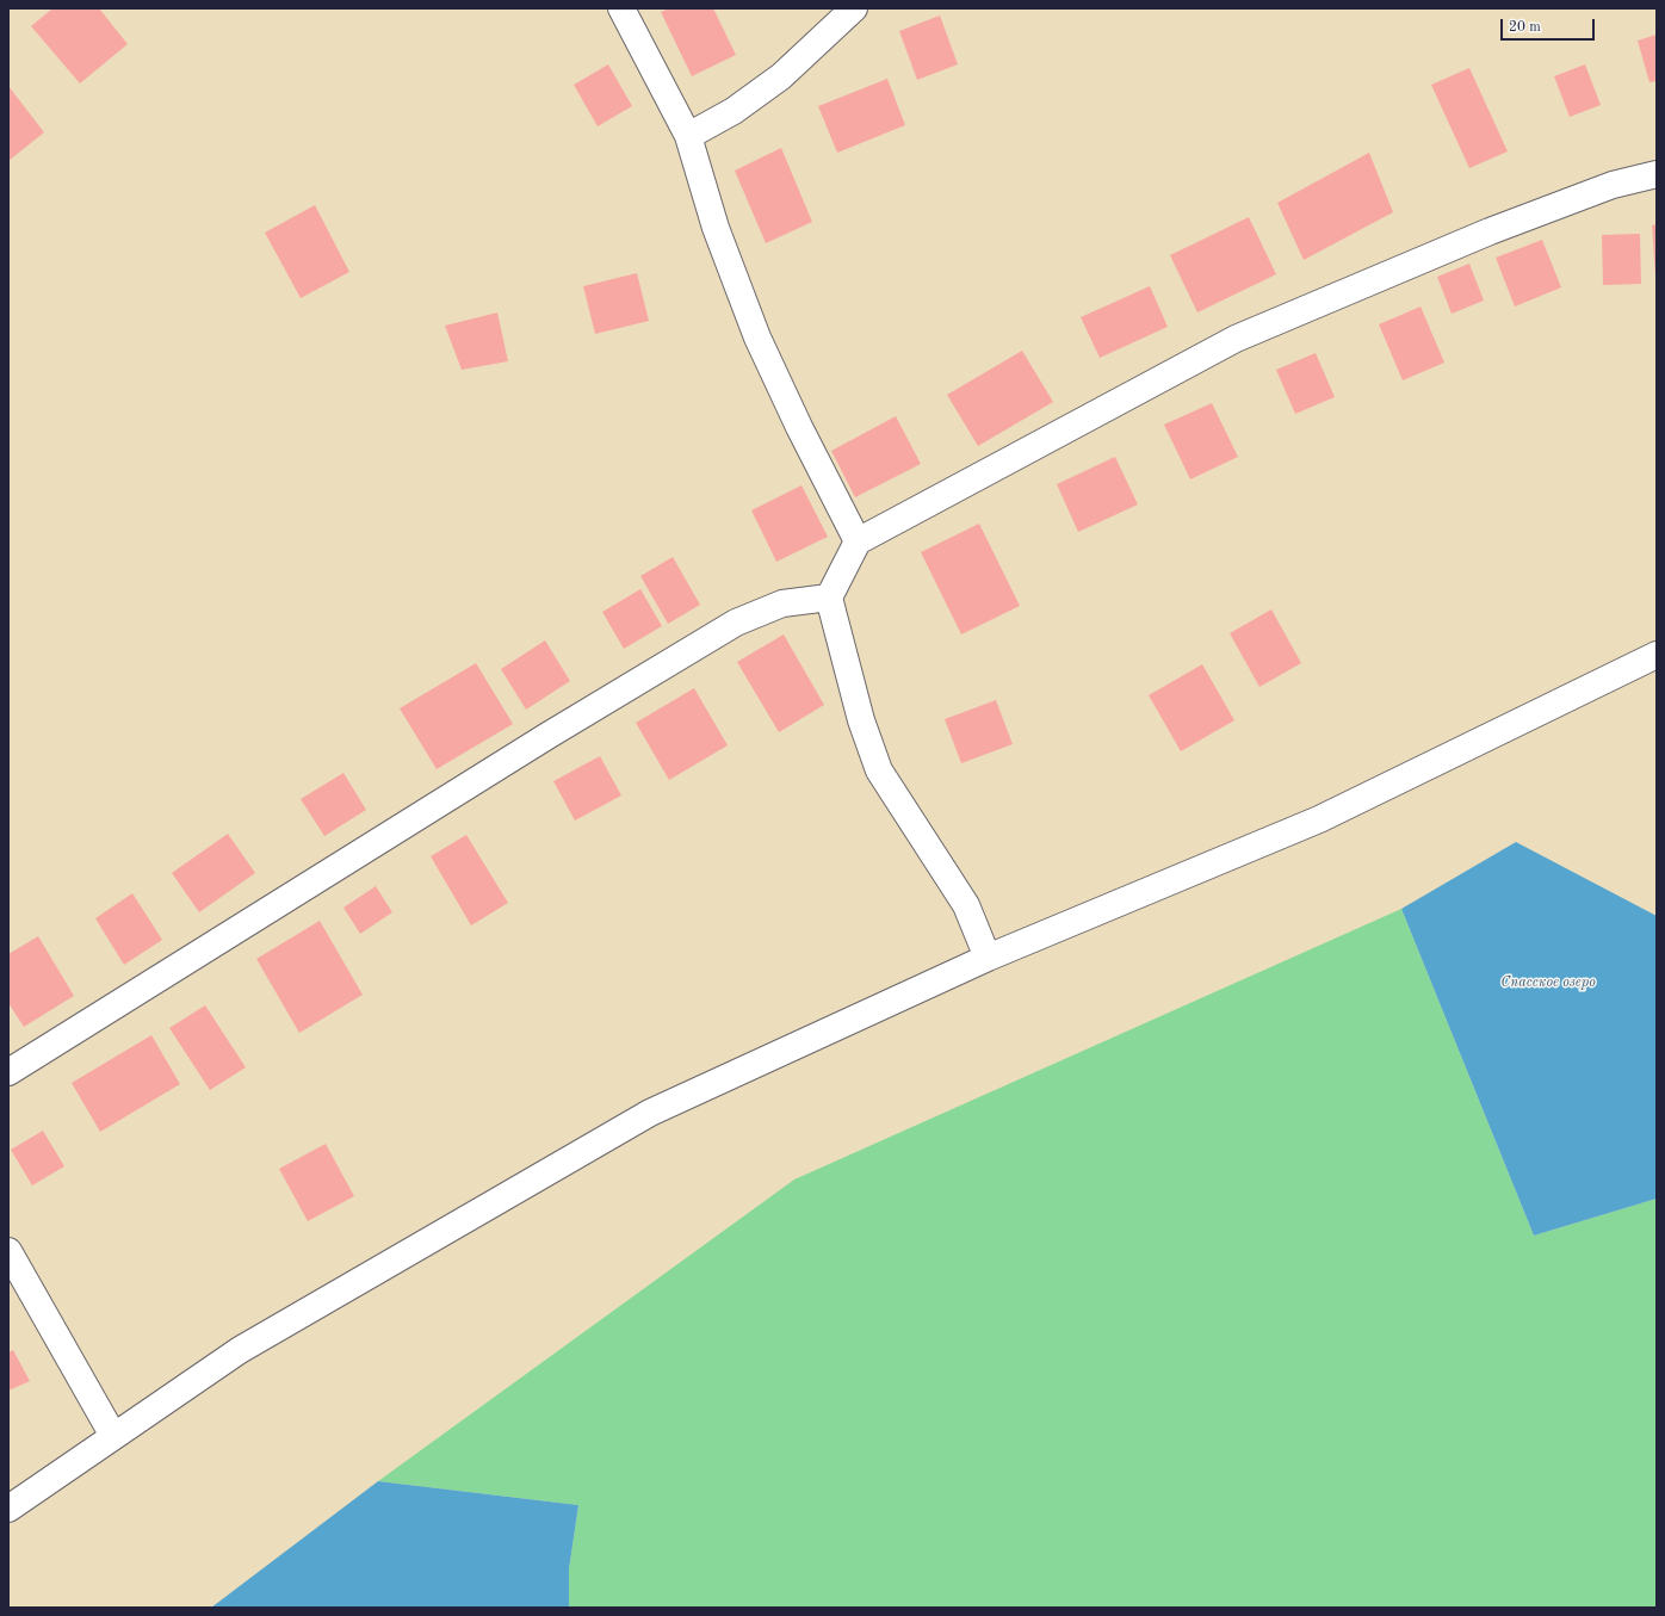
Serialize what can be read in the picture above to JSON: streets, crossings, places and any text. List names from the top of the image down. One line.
{"water":["Спасское озеро"],"scale_bar":"20 m"}
